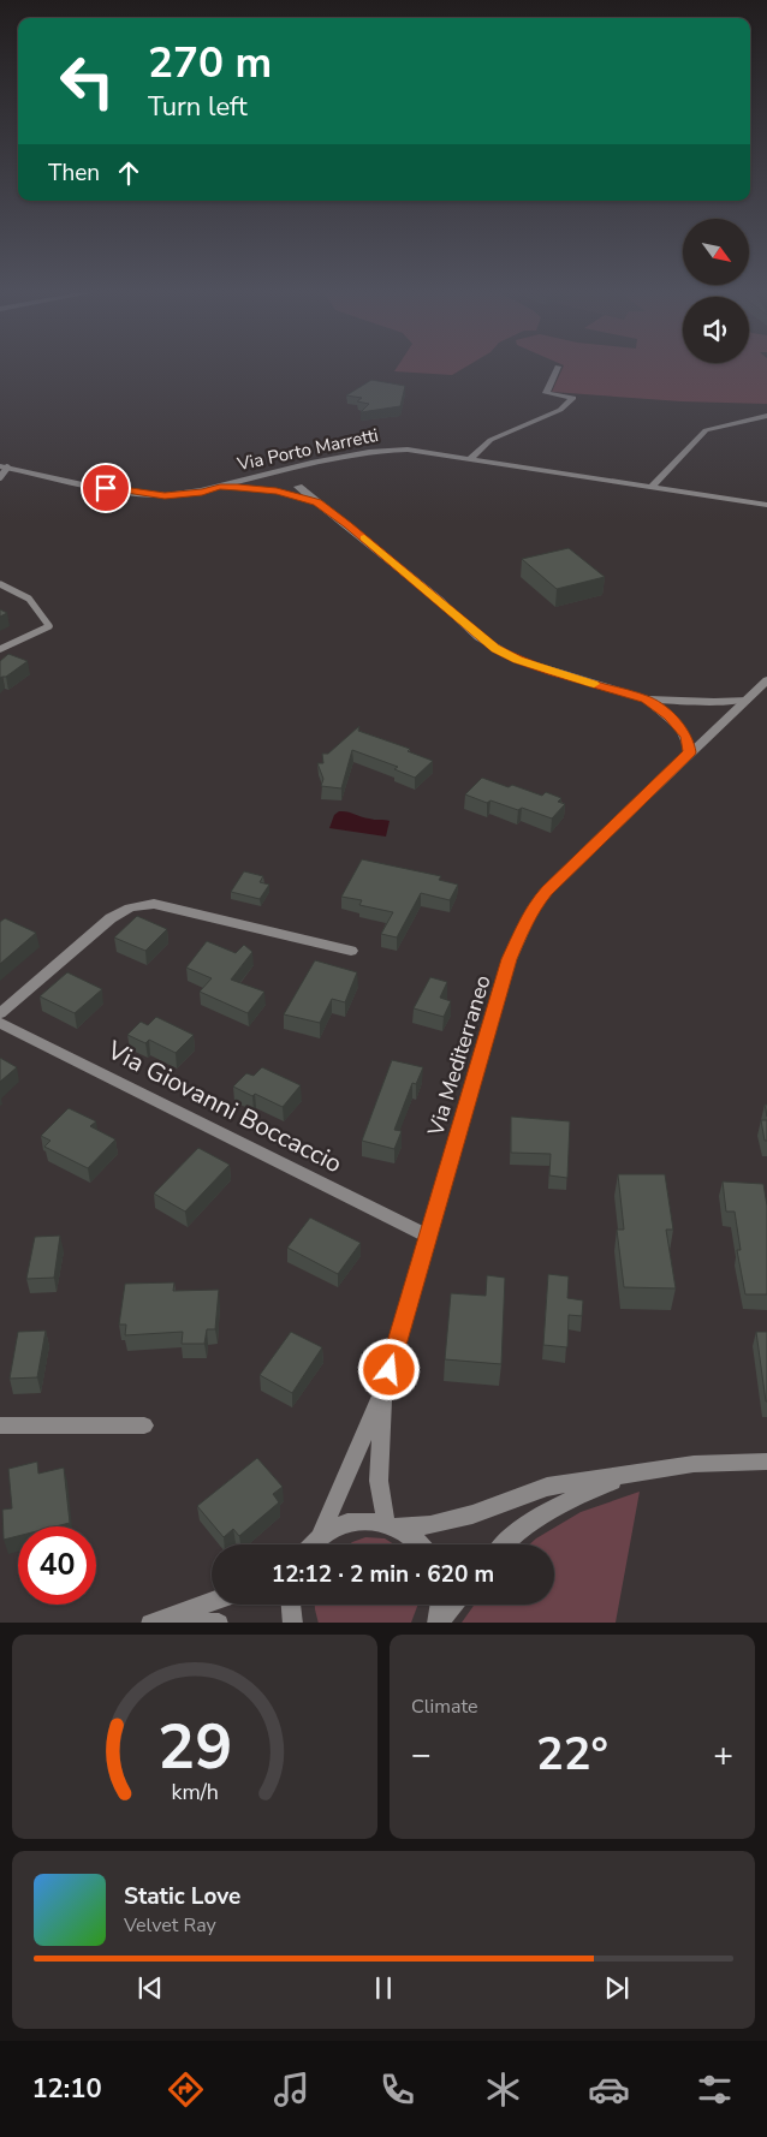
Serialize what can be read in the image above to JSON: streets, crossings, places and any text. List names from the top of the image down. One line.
{"streets":{"street":["Via Porto Marretti","Via Mediterraneo","Via Giovanni Boccaccio"]},"crossings":[["Via Mediterraneo","Via Giovanni Boccaccio"]],"north":"bottom right","page":{"turn":["270 m","Turn left"],"then":"Then","limit":"40","trip":"12:12 · 2 min · 620 m","tile":"Climate","heat":["−","22°","+"],"song":["Static Love","Velvet Ray"],"tabs":"12:10","gauge":["29","km/h"]}}
